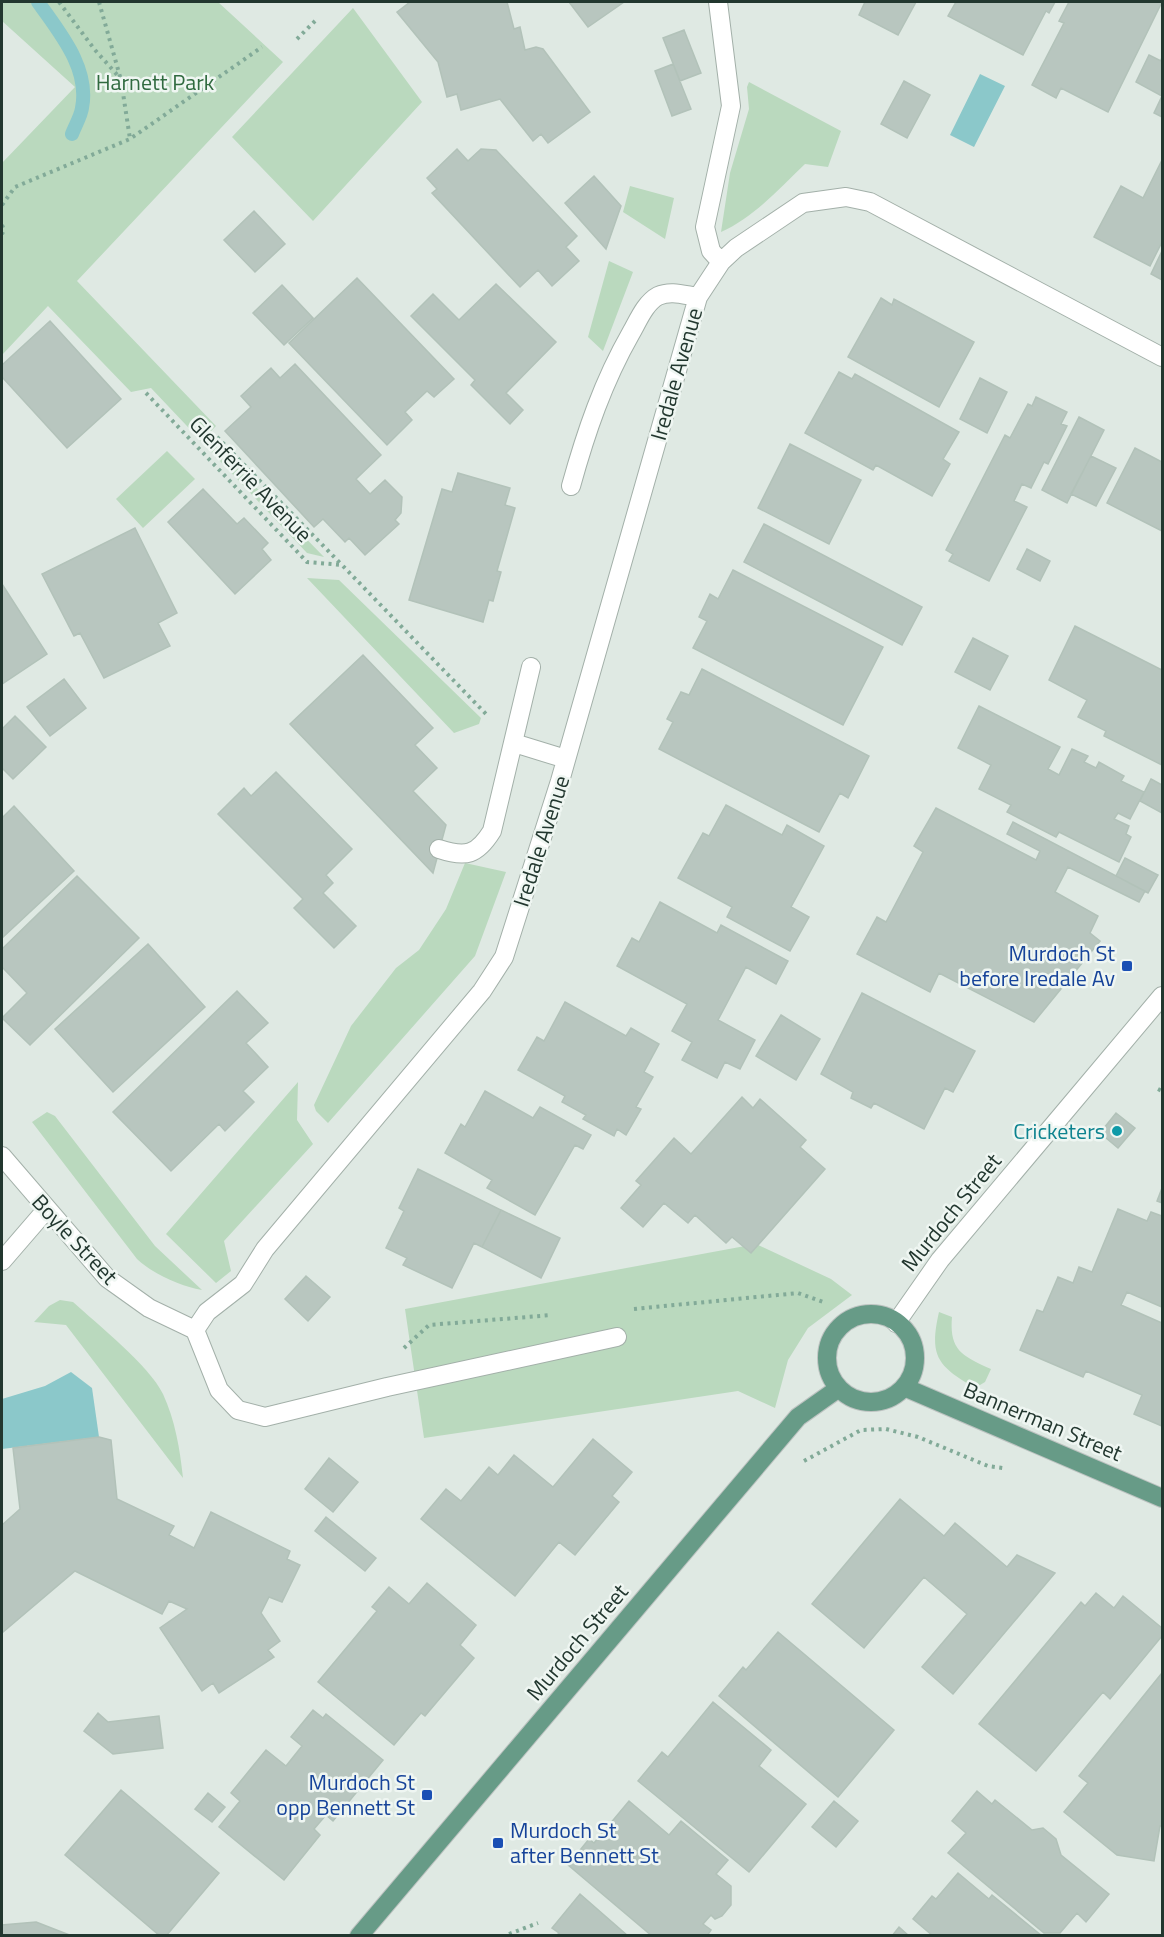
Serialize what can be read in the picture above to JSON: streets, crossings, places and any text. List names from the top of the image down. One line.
{"streets":{"main road":["Murdoch Street","Bannerman Street"],"street":["Iredale Avenue","Boyle Street"],"path":["Glenferrie Avenue"]},"crossings":[["Iredale Avenue","Boyle Street"],["Murdoch Street","Bannerman Street"]],"parks":["Harnett Park"],"places":{"transit":["Murdoch St before Iredale Av","Murdoch St opp Bennett St","Murdoch St after Bennett St"],"other":["Cricketers"]}}
